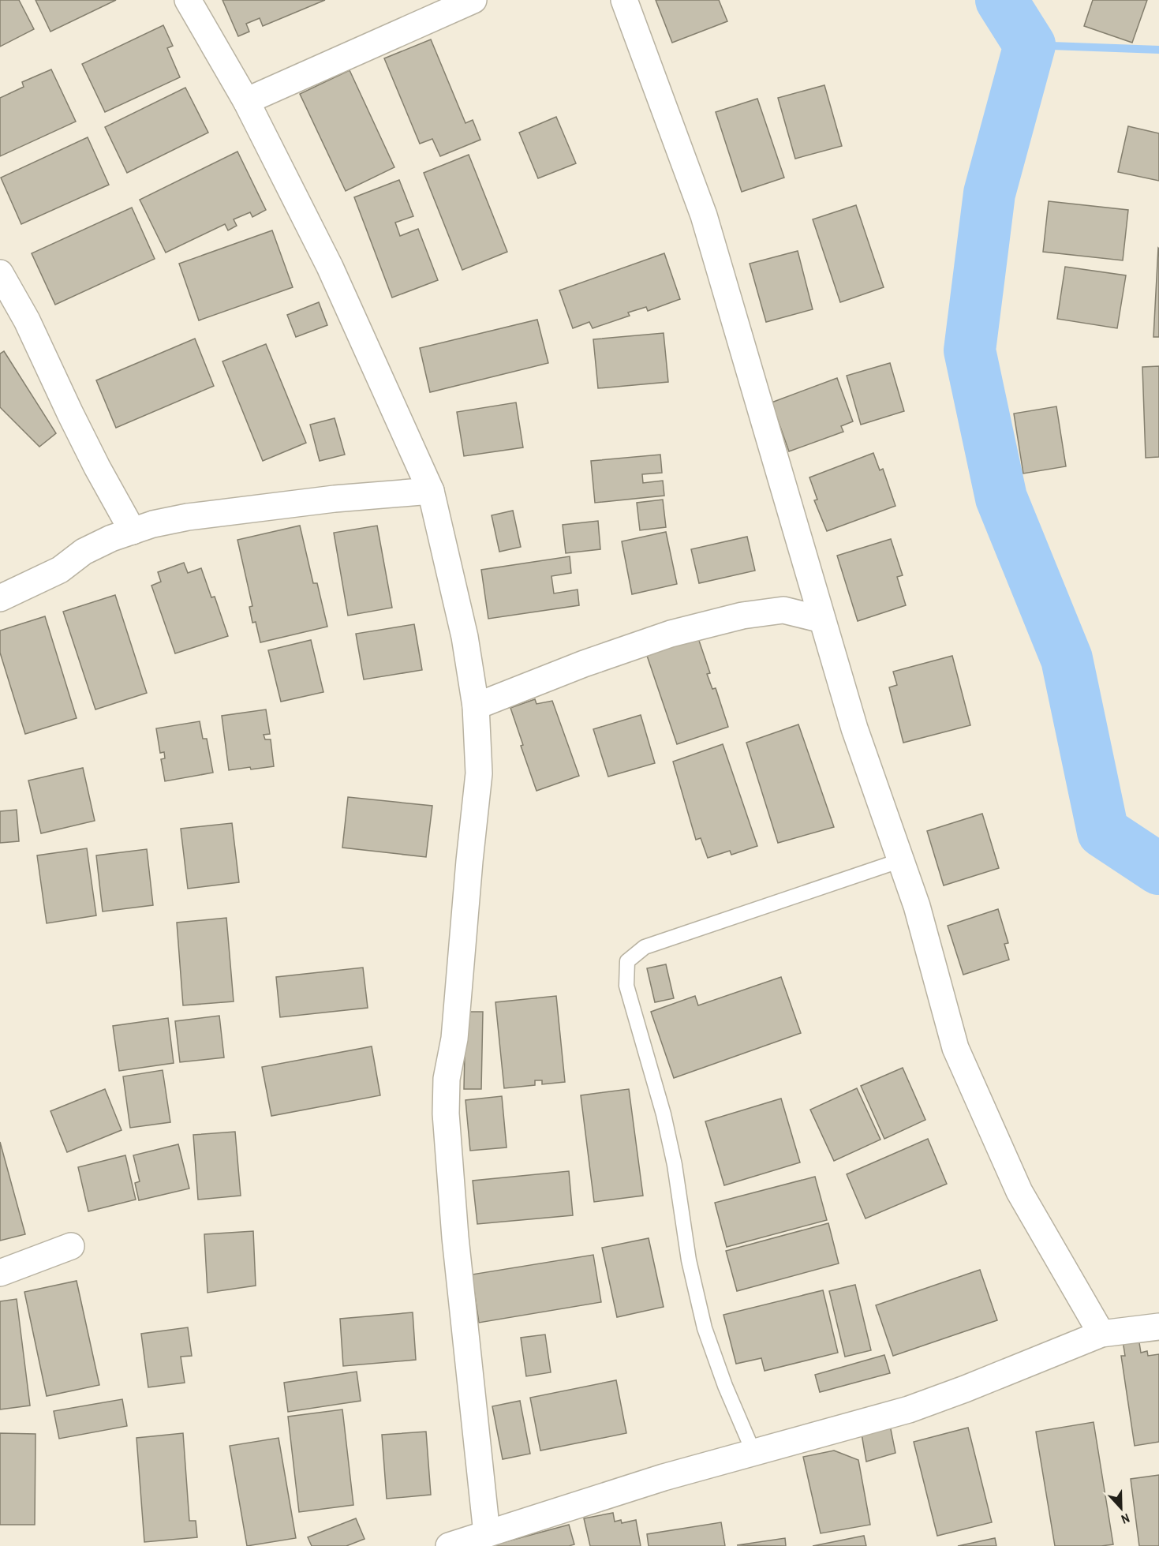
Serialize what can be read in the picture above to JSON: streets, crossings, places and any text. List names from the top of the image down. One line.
{"north":"bottom"}
